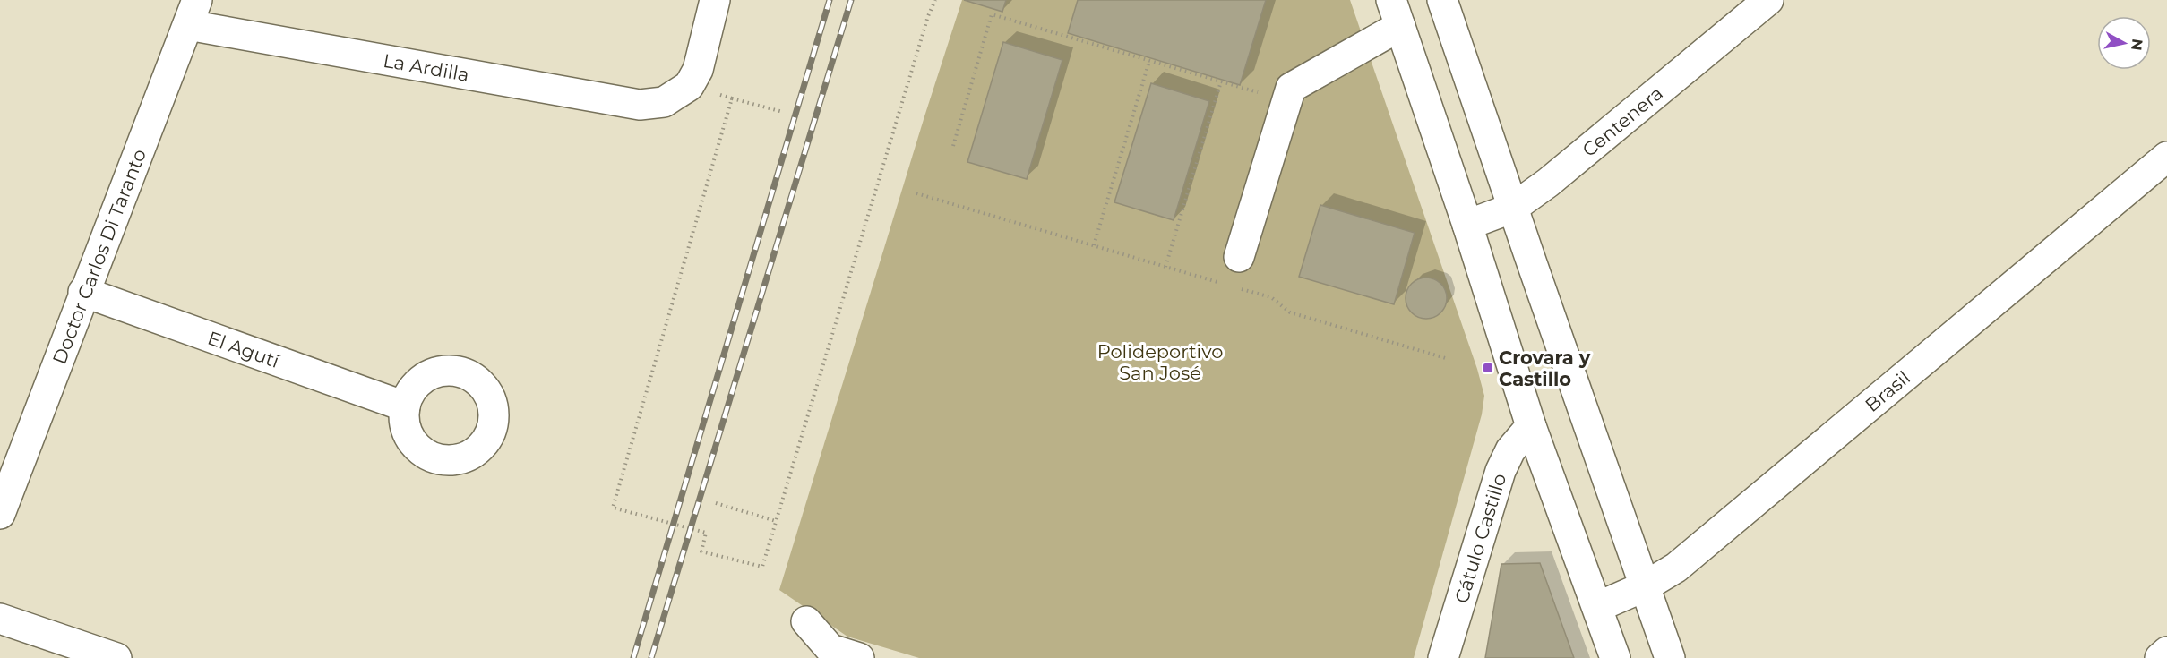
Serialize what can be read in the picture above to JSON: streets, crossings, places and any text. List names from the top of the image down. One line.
{"streets":{"street":["La Ardilla","Centenera","Doctor Carlos Di Taranto","El Agutí","Brasil","Cátulo Castillo"]},"crossings":[["La Ardilla","Doctor Carlos Di Taranto"],["Doctor Carlos Di Taranto","El Agutí"]],"parks":["Polideportivo San José"],"places":{"transit":["Crovara y Castillo"]},"north":"right"}
